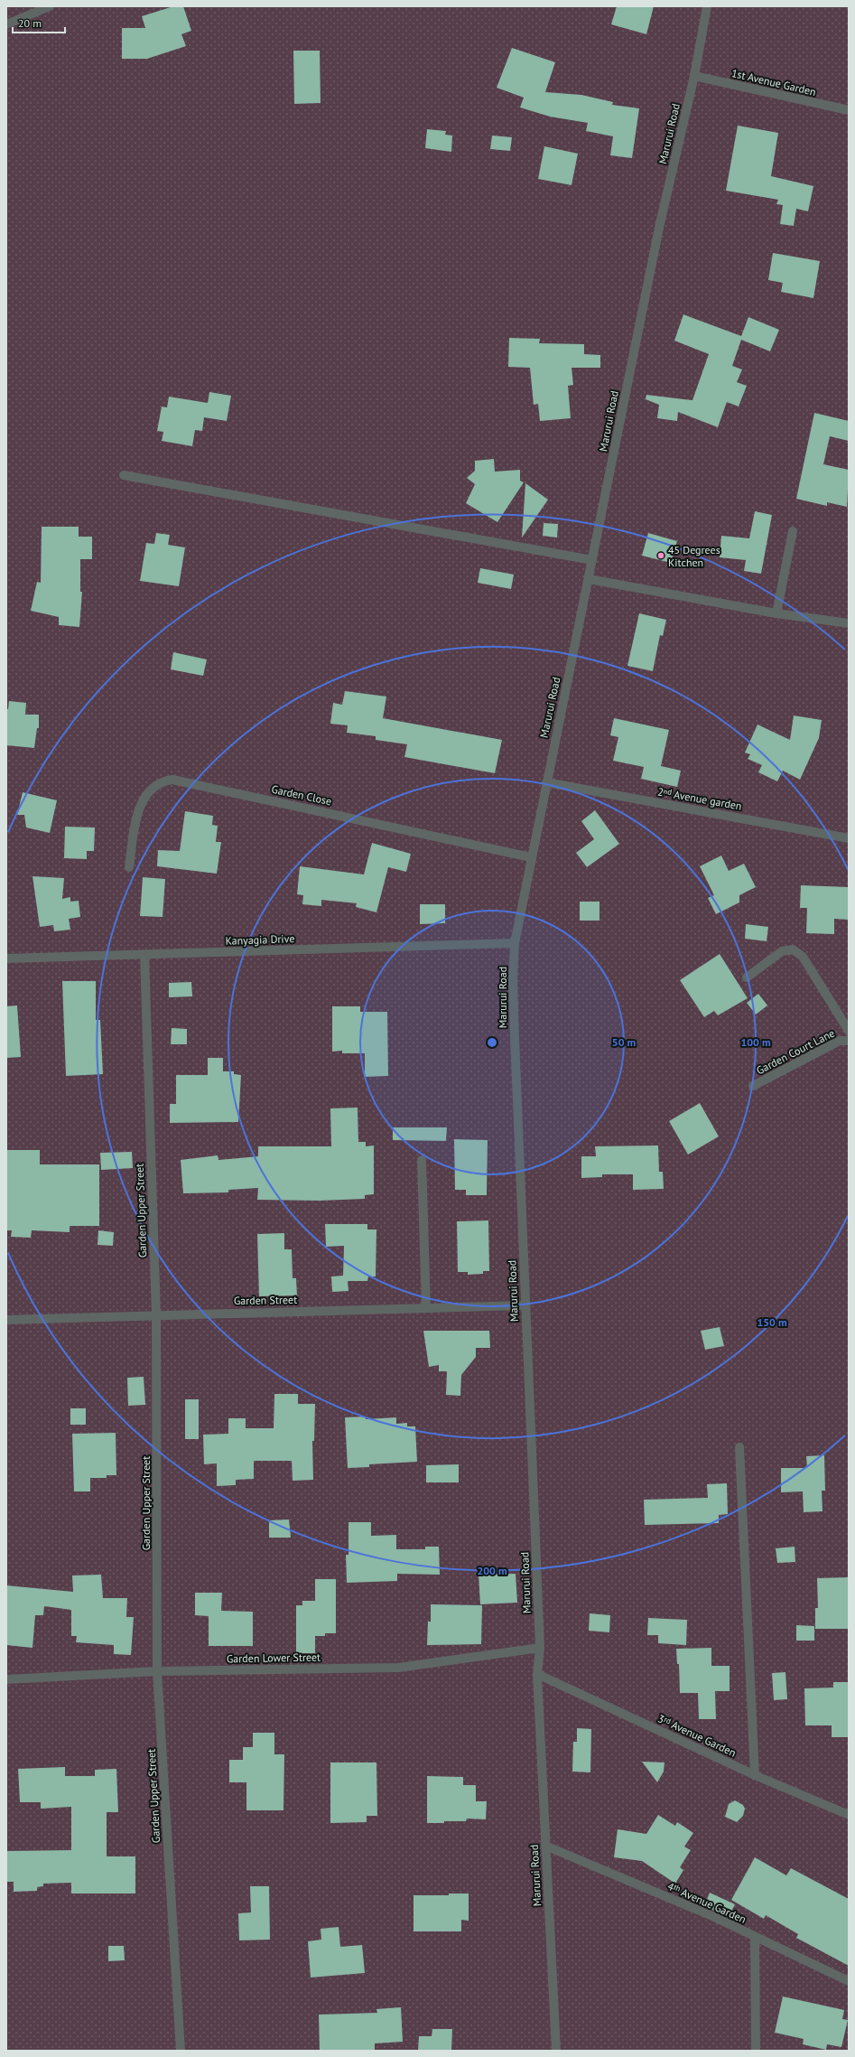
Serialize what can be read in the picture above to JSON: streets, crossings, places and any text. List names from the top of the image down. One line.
{"streets":{"street":["1st Avenue Garden","Marurui Road","Garden Close","2ⁿᵈ Avenue garden","Kanyagia Drive","Garden Court Lane","Garden Upper Street","Garden Street","Garden Lower Street","3ʳᵈ Avenue Garden","4ᵗʰ Avenue Garden"]},"crossings":[["1st Avenue Garden","Marurui Road"],["Marurui Road","Garden Close"],["Marurui Road","2ⁿᵈ Avenue garden"],["Marurui Road","Kanyagia Drive"],["Marurui Road","Garden Street"],["Marurui Road","Garden Lower Street"],["Marurui Road","3ʳᵈ Avenue Garden"],["Marurui Road","4ᵗʰ Avenue Garden"],["Kanyagia Drive","Garden Upper Street"],["Garden Upper Street","Garden Street"],["Garden Upper Street","Garden Lower Street"]],"places":["45 Degrees Kitchen"],"scale_bar":"20 m","rings":["50 m","100 m","150 m","200 m"]}
